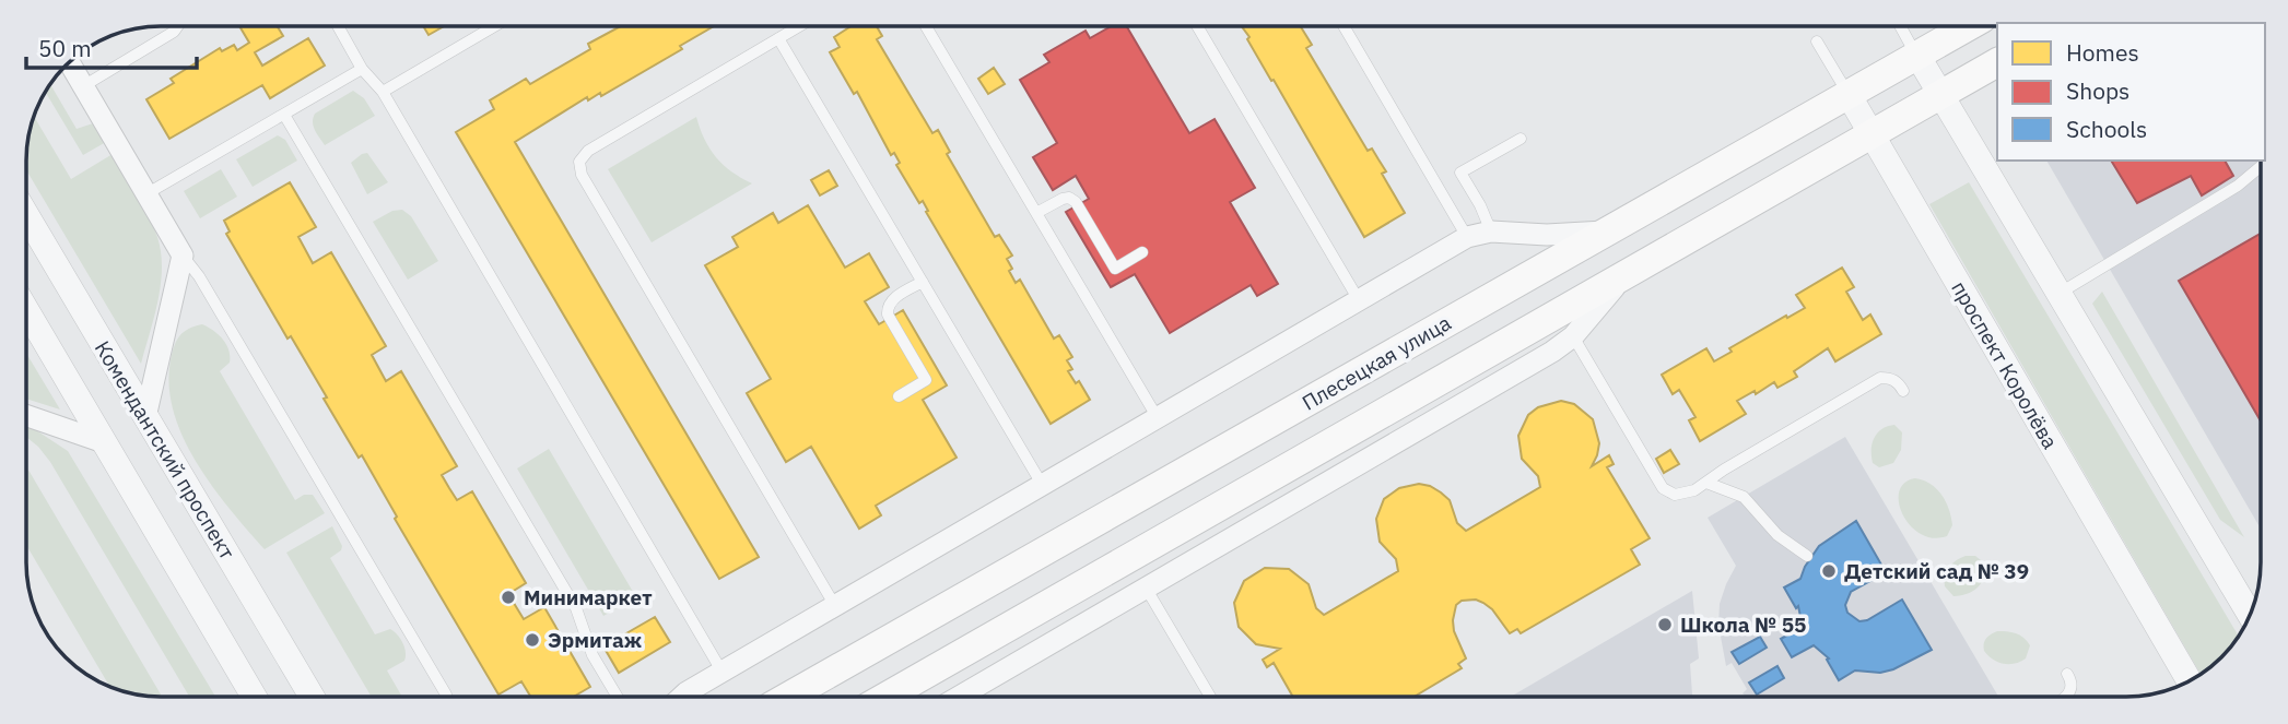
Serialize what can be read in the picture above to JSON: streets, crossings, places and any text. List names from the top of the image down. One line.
{"streets":{"main road":["Плесецкая улица"],"street":["проспект Королёва","Комендантский проспект"]},"crossings":[["Плесецкая улица","проспект Королёва"]],"places":["Детский сад № 39","Минимаркет","Школа № 55","Эрмитаж"],"legend":["Homes","Shops","Schools"],"scale_bar":"50 m"}
